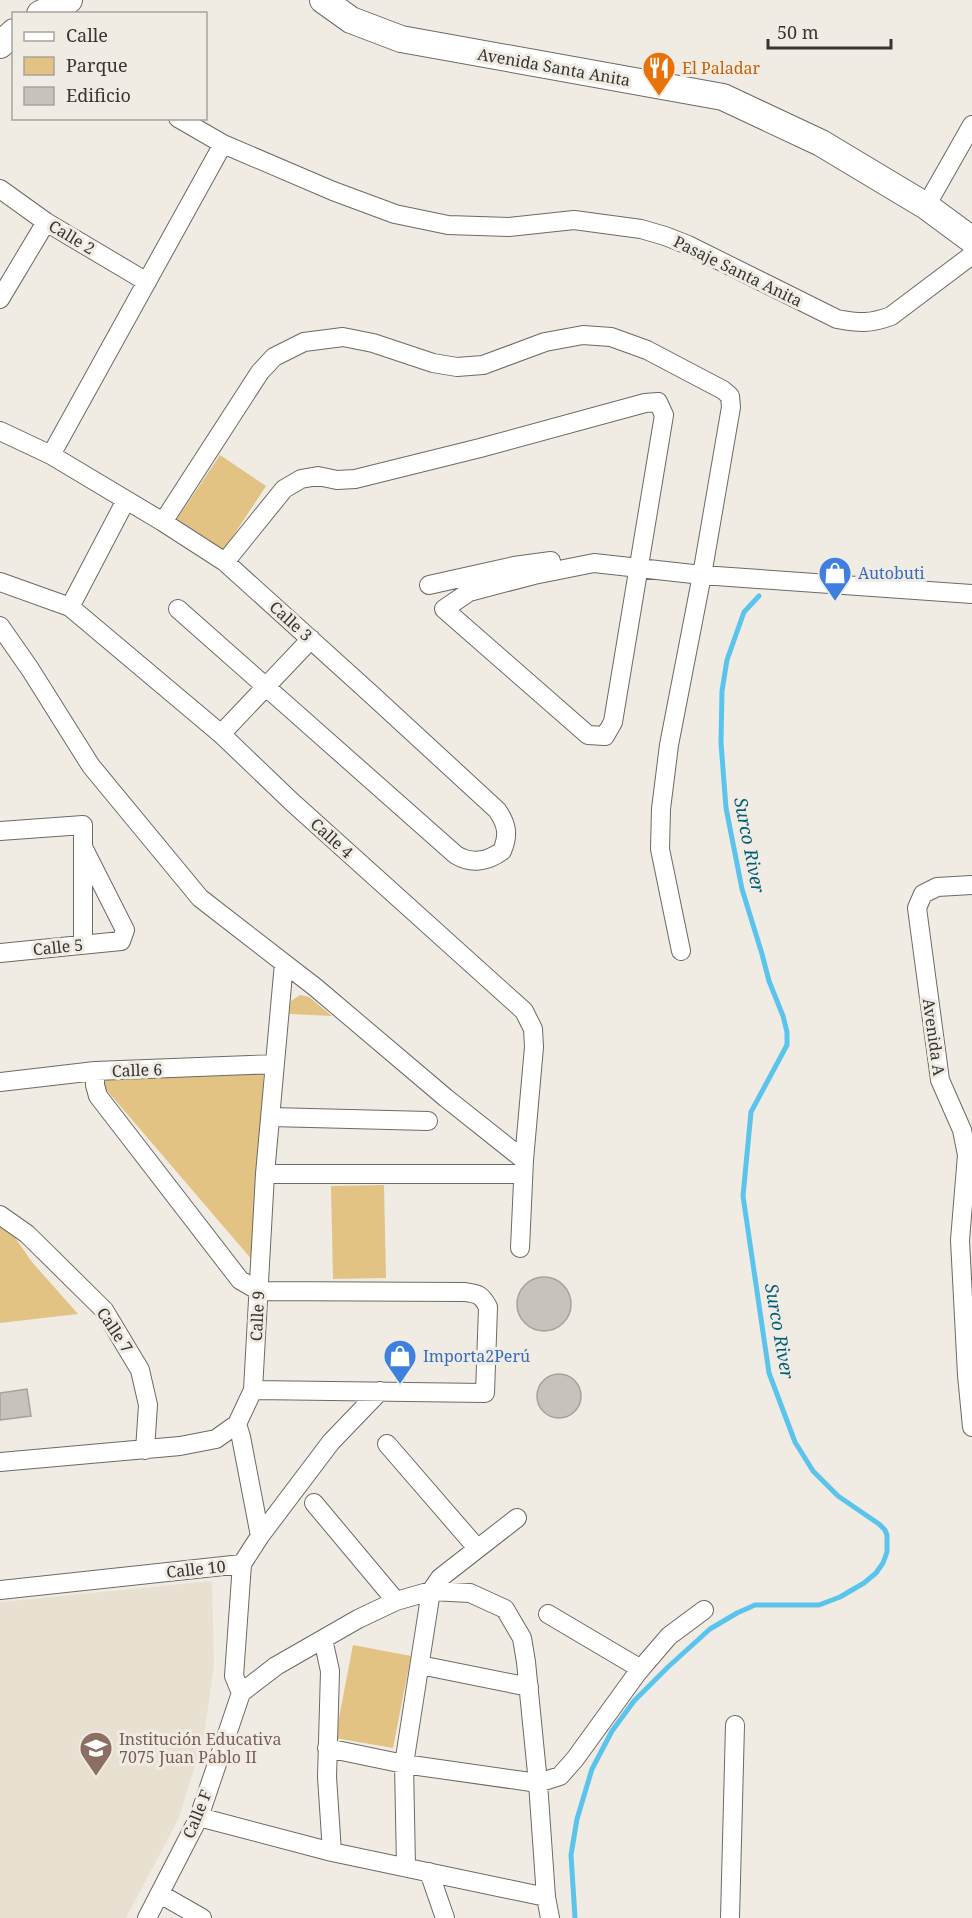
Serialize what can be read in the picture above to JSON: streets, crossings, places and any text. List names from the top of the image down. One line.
{"streets":{"street":["Avenida Santa Anita","Calle 2","Pasaje Santa Anita","Calle 3","Calle 4","Calle 5","Avenida A","Calle 6","Calle 9","Calle 7","Calle 10","Calle F"]},"crossings":[["Calle 6","Calle 9"]],"water":["Surco River"],"places":{"restaurant":["El Paladar"],"shop":["Autobuti","Importa2Perú"],"school or university":["Institución Educativa 7075 Juan Pablo II"]},"legend":["Calle","Parque","Edificio"],"scale_bar":"50 m"}
